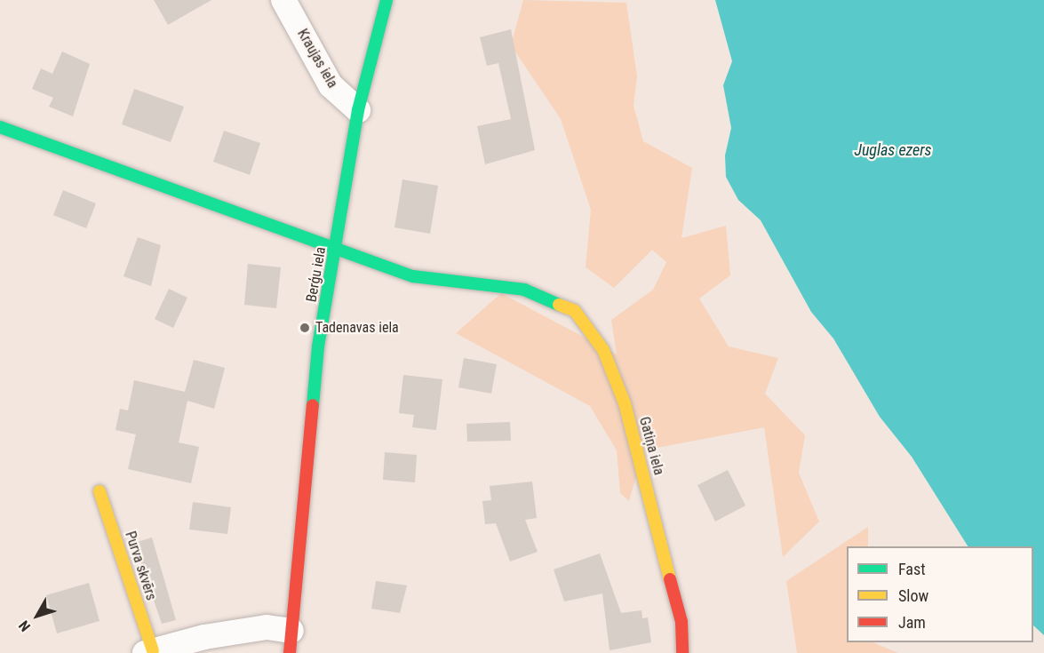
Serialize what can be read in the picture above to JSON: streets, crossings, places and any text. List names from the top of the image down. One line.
{"streets":{"street":["Kraujas iela","Berģu iela","Gatiņa iela","Purva skvērs"]},"crossings":[["Kraujas iela","Berģu iela"],["Berģu iela","Gatiņa iela"]],"water":["Juglas ezers"],"places":["Tadenavas iela"],"legend":["Fast","Slow","Jam"],"north":"bottom left"}
